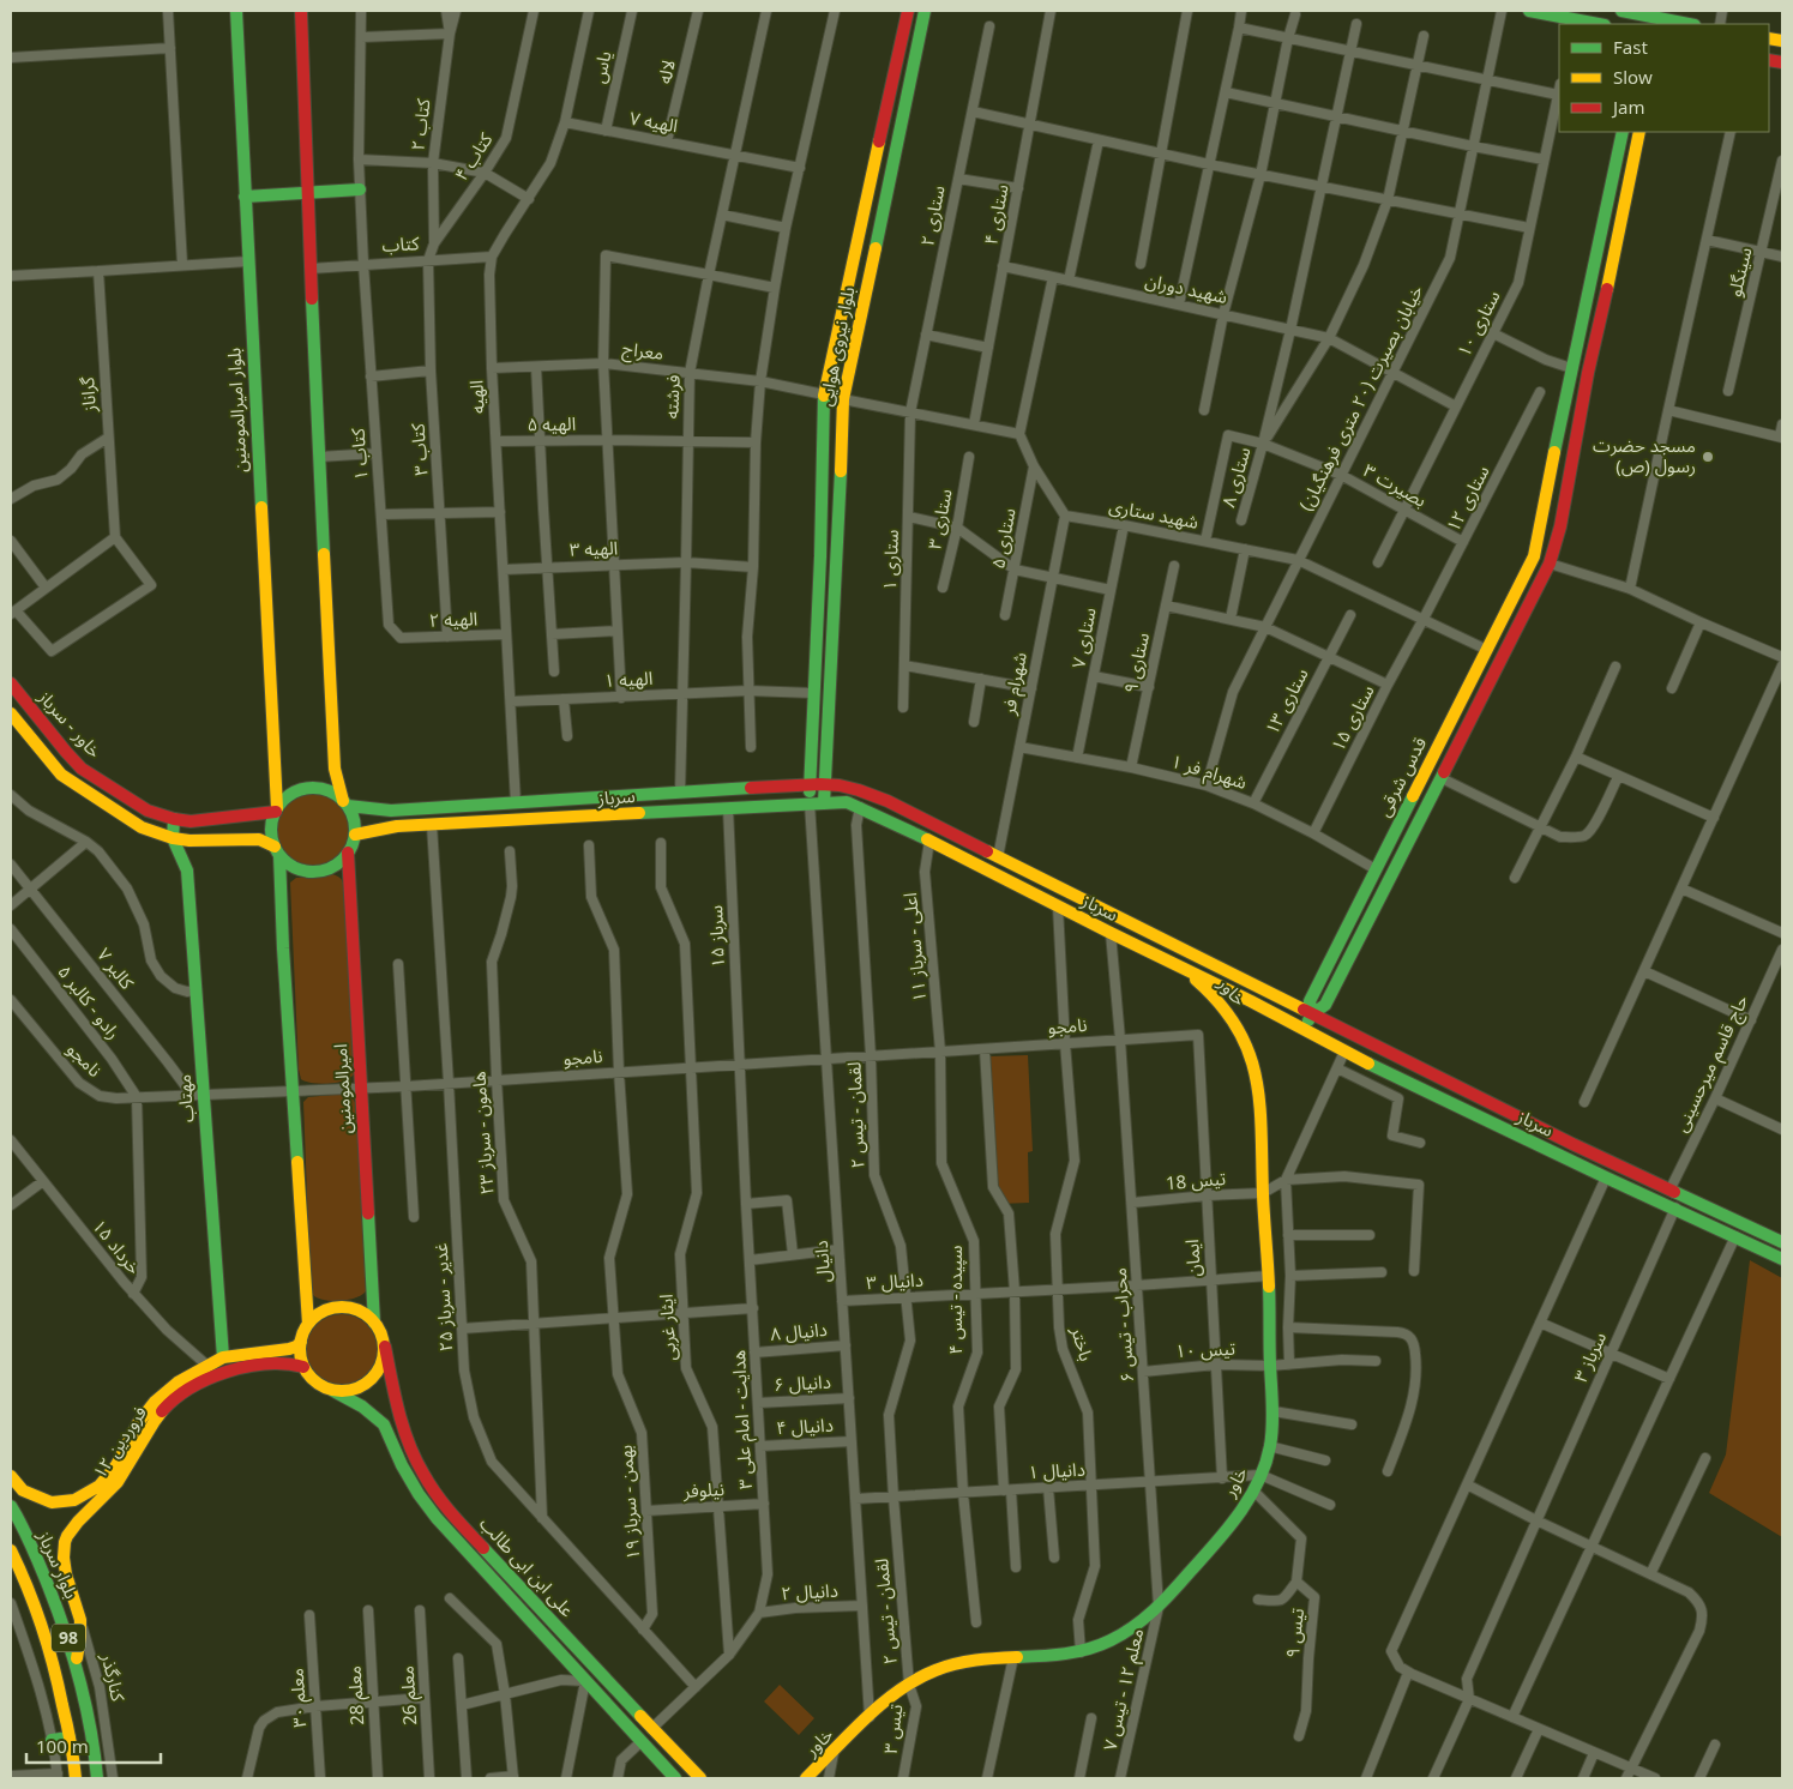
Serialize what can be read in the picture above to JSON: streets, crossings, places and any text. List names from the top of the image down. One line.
{"streets":{"main road":["بلوار نیروی هوایی","بلوار امیرالمومنین","خاور - سرباز","قدس شرقی","سرباز","خاور","امیرالمومنین","مهتاب","۱۲ فروردین","بلوار سرباز","علی ابن ابی طالب","98"],"street":["یاس","لاله","الهیه ۷","کتاب ۲","کتاب ۴","ستاری ۴","ستاری ۲","کتاب","سینگلو","شهید دوران","ستاری ۱۰","معراج","گراناز","الهیه","فرشته","خیابان بصیرت (۲۰ متری فرهنگیان)","الهیه ۵","کتاب ۳","کتاب ۱","ستاری ۸","بصیرت ۳","ستاری ۱۲","شهید ستاری","ستاری ۳","ستاری ۵","الهیه ۳","ستاری ۱","الهیه ۲","ستاری ۷","ستاری ۹","الهیه ۱","شهرام فر","ستاری ۱۳","ستاری ۱۵","شهرام فر ۱","سرباز ۱۵","اعلی - سرباز ۱۱","کالبر ۷","رادو - کالبر ۵","نامجو","حاج قاسم میرحسینی","لقمان - تیس ۲","هامون - سرباز ۲۳","تیس 18","۱۵ خرداد","ایمان","دانیال","دانیال ۳","غدیر - سرباز ۲۵","سپیده - تیس ۴","محراب - تیس ۶","ایثار غربی","دانیال ۸","باختر","تیس ۱۰","سرباز ۳","دانیال ۶","هدایت - امام علی ۳","دانیال ۴","دانیال ۱","نیلوفر","بهمن - سرباز ۱۹","دانیال ۲","تیس ۹","کنارگذر","معلم ۱۲ - تیس ۷","معلم 28","معلم 26","معلم ۳۰","تیس ۳"]},"crossings":[["یاس","الهیه ۷"],["لاله","الهیه ۷"],["الهیه ۷","الهیه"],["الهیه ۷","فرشته"],["کتاب ۲","کتاب ۴"],["ستاری ۴","شهید دوران"],["ستاری ۲","ستاری ۱"],["کتاب","الهیه"],["کتاب","کتاب ۳"],["کتاب","کتاب ۱"],["شهید دوران","ستاری ۱۰"],["شهید دوران","خیابان بصیرت (۲۰ متری فرهنگیان)"],["ستاری ۱۰","بصیرت ۳"],["بلوار نیروی هوایی","معراج"],["بلوار نیروی هوایی","الهیه ۱"],["بلوار نیروی هوایی","سرباز"],["بلوار نیروی هوایی","دانیال"],["معراج","الهیه"],["معراج","فرشته"],["الهیه","الهیه ۵"],["الهیه","الهیه ۳"],["الهیه","الهیه ۲"],["الهیه","الهیه ۱"],["الهیه","سرباز"],["فرشته","الهیه ۵"],["فرشته","الهیه ۳"],["فرشته","الهیه ۱"],["فرشته","سرباز"],["خیابان بصیرت (۲۰ متری فرهنگیان)","بصیرت ۳"],["خیابان بصیرت (۲۰ متری فرهنگیان)","شهید ستاری"],["خیابان بصیرت (۲۰ متری فرهنگیان)","شهرام فر ۱"],["بلوار امیرالمومنین","خاور - سرباز"],["بلوار امیرالمومنین","سرباز"],["بلوار امیرالمومنین","امیرالمومنین"],["کتاب ۳","الهیه ۲"],["کتاب ۱","الهیه ۲"],["ستاری ۸","بصیرت ۳"],["بصیرت ۳","ستاری ۱۲"],["بصیرت ۳","شهید ستاری"],["ستاری ۱۲","شهید ستاری"],["ستاری ۱۲","ستاری ۱۵"],["شهید ستاری","ستاری ۷"],["شهید ستاری","شهرام فر"],["شهید ستاری","ستاری ۱۵"],["شهید ستاری","قدس شرقی"],["ستاری ۷","شهرام فر ۱"],["ستاری ۹","شهرام فر ۱"],["شهرام فر","شهرام فر ۱"],["شهرام فر","سرباز"],["ستاری ۱۳","شهرام فر ۱"],["ستاری ۱۵","شهرام فر ۱"],["خاور - سرباز","سرباز"],["خاور - سرباز","امیرالمومنین"],["خاور - سرباز","مهتاب"],["شهرام فر ۱","قدس شرقی"],["قدس شرقی","سرباز"],["سرباز","سرباز ۱۵"],["سرباز","اعلی - سرباز ۱۱"],["سرباز","خاور"],["سرباز","حاج قاسم میرحسینی"],["سرباز","امیرالمومنین"],["سرباز","لقمان - تیس ۲"],["سرباز","دانیال"],["سرباز","غدیر - سرباز ۲۵"],["سرباز","محراب - تیس ۶"],["سرباز","باختر"],["سرباز","سرباز ۳"],["سرباز ۱۵","نامجو"],["سرباز ۱۵","هدایت - امام علی ۳"],["اعلی - سرباز ۱۱","نامجو"],["اعلی - سرباز ۱۱","سپیده - تیس ۴"],["کالبر ۷","نامجو"],["کالبر ۷","مهتاب"],["خاور","لقمان - تیس ۲"],["خاور","تیس 18"],["خاور","دانیال"],["خاور","دانیال ۳"],["خاور","محراب - تیس ۶"],["خاور","باختر"],["خاور","تیس ۱۰"],["خاور","دانیال ۱"],["خاور","تیس ۹"],["خاور","معلم ۱۲ - تیس ۷"],["خاور","تیس ۳"],["رادو - کالبر ۵","نامجو"],["نامجو","امیرالمومنین"],["نامجو","مهتاب"],["نامجو","لقمان - تیس ۲"],["نامجو","هامون - سرباز ۲۳"],["نامجو","ایمان"],["نامجو","دانیال"],["نامجو","غدیر - سرباز ۲۵"],["نامجو","سپیده - تیس ۴"],["نامجو","محراب - تیس ۶"],["نامجو","ایثار غربی"],["نامجو","باختر"],["نامجو","هدایت - امام علی ۳"],["نامجو","بهمن - سرباز ۱۹"],["امیرالمومنین","۱۲ فروردین"],["امیرالمومنین","علی ابن ابی طالب"],["مهتاب","۱۲ فروردین"],["لقمان - تیس ۲","دانیال ۳"],["لقمان - تیس ۲","دانیال ۱"],["لقمان - تیس ۲","تیس ۳"],["هامون - سرباز ۲۳","غدیر - سرباز ۲۵"],["تیس 18","ایمان"],["تیس 18","محراب - تیس ۶"],["۱۵ خرداد","۱۲ فروردین"],["ایمان","دانیال ۳"],["ایمان","تیس ۱۰"],["ایمان","دانیال ۱"],["دانیال","دانیال ۳"],["دانیال","دانیال ۸"],["دانیال","دانیال ۶"],["دانیال","دانیال ۴"],["دانیال","دانیال ۱"],["دانیال","دانیال ۲"],["دانیال ۳","سپیده - تیس ۴"],["دانیال ۳","محراب - تیس ۶"],["دانیال ۳","باختر"],["غدیر - سرباز ۲۵","هدایت - امام علی ۳"],["غدیر - سرباز ۲۵","بهمن - سرباز ۱۹"],["سپیده - تیس ۴","دانیال ۱"],["محراب - تیس ۶","تیس ۱۰"],["محراب - تیس ۶","دانیال ۱"],["محراب - تیس ۶","معلم ۱۲ - تیس ۷"],["ایثار غربی","هدایت - امام علی ۳"],["ایثار غربی","نیلوفر"],["دانیال ۸","هدایت - امام علی ۳"],["باختر","دانیال ۱"],["دانیال ۶","هدایت - امام علی ۳"],["هدایت - امام علی ۳","دانیال ۴"],["هدایت - امام علی ۳","نیلوفر"],["هدایت - امام علی ۳","علی ابن ابی طالب"],["هدایت - امام علی ۳","دانیال ۲"],["۱۲ فروردین","بلوار سرباز"],["۱۲ فروردین","علی ابن ابی طالب"],["۱۲ فروردین","کنارگذر"],["نیلوفر","بهمن - سرباز ۱۹"]],"places":["مسجد حضرت رسول (ص)"],"legend":["Fast","Slow","Jam"],"scale_bar":"100 m"}
